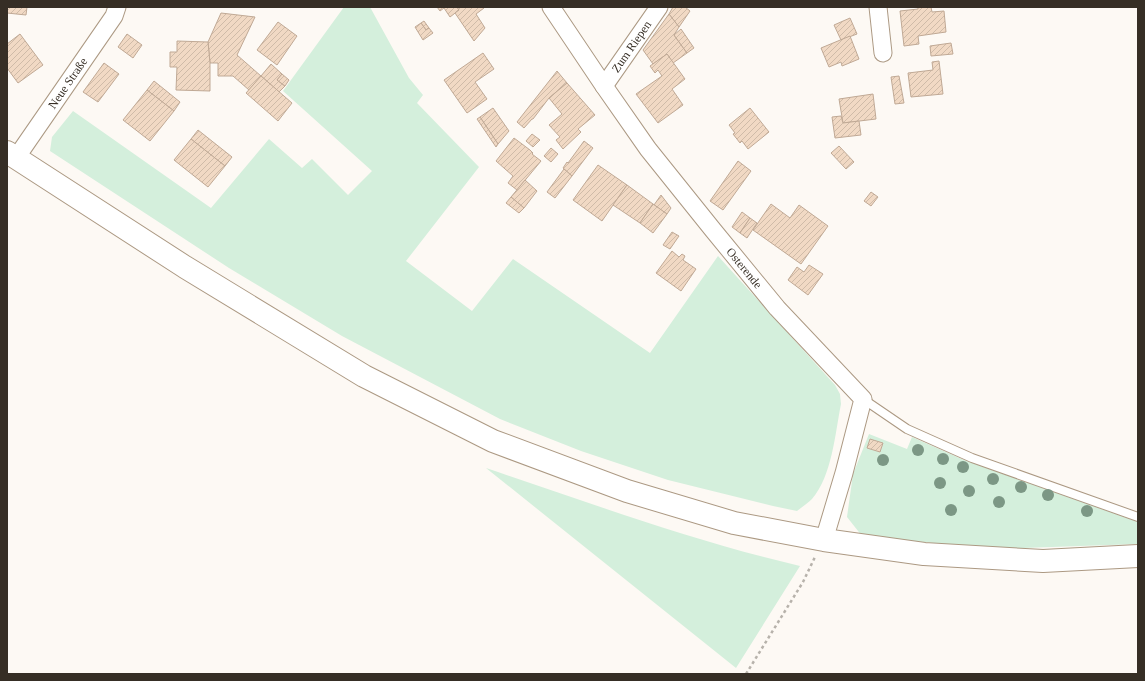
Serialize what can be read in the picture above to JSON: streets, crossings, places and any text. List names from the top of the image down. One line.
{"streets":{"street":["Zum Riepen","Neue Straße","Osterende"]},"crossings":[["Zum Riepen","Osterende"]]}
